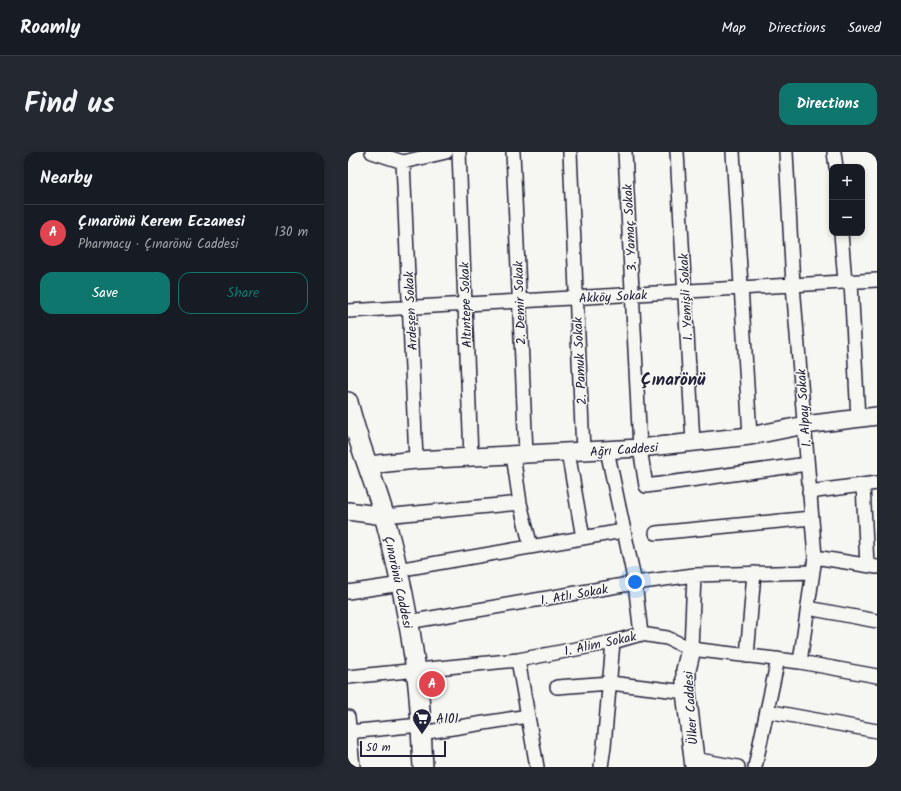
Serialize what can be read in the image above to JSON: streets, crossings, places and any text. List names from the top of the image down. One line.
{"streets":{"main road":["Çınarönü Caddesi","Ülker Caddesi"],"street":["3. Yamaç Sokak","Akköy Sokak","1. Yemişli Sokak","2. Demir Sokak","Altıntepe Sokak","Ardeşen Sokak","2. Pamuk Sokak","1. Alpay Sokak","Ağrı Caddesi","1. Atlı Sokak","1. Alim Sokak"]},"crossings":[["3. Yamaç Sokak","Akköy Sokak"],["3. Yamaç Sokak","1. Alpay Sokak"],["3. Yamaç Sokak","Ağrı Caddesi"],["Akköy Sokak","1. Yemişli Sokak"],["Akköy Sokak","2. Demir Sokak"],["Akköy Sokak","Altıntepe Sokak"],["Akköy Sokak","Ardeşen Sokak"],["Akköy Sokak","2. Pamuk Sokak"],["Akköy Sokak","1. Alpay Sokak"],["1. Yemişli Sokak","Ağrı Caddesi"],["2. Demir Sokak","Ağrı Caddesi"],["Altıntepe Sokak","Ağrı Caddesi"],["Ardeşen Sokak","Ağrı Caddesi"],["2. Pamuk Sokak","Ağrı Caddesi"],["1. Alpay Sokak","Ağrı Caddesi"],["1. Alpay Sokak","1. Atlı Sokak"],["1. Alpay Sokak","1. Alim Sokak"],["Ağrı Caddesi","Çınarönü Caddesi"],["Çınarönü Caddesi","1. Atlı Sokak"],["Çınarönü Caddesi","1. Alim Sokak"],["1. Alim Sokak","Ülker Caddesi"]],"districts":["Çınarönü"],"places":{"supermarket":["A101"]},"scale_bar":"50 m","page":{"header":"Roamly","nav":["Map","Directions","Saved"],"title":"Find us","buttons":["Directions",["Save","Share"]],"heading":"Nearby","map_buttons":["+","−"],"list":[{"mark":"A","name":"Çınarönü Kerem Eczanesi","note":"Pharmacy · Çınarönü Caddesi","value":"130 m"}],"pins":"A","scale":"50 m"}}
